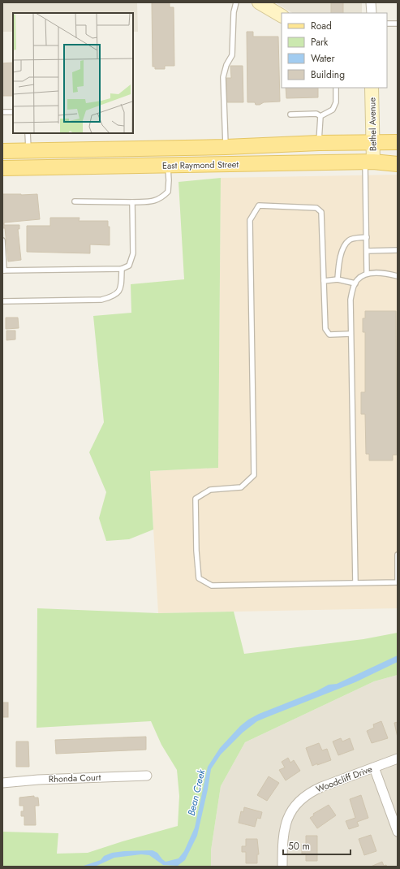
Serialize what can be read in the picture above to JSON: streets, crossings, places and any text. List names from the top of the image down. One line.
{"streets":{"main road":["East Raymond Street"],"street":["Bethel Avenue","Rhonda Court","Woodcliff Drive"]},"crossings":[["Bethel Avenue","East Raymond Street"]],"water":["Bean Creek"],"legend":["Road","Park","Water","Building"],"scale_bar":"50 m"}
